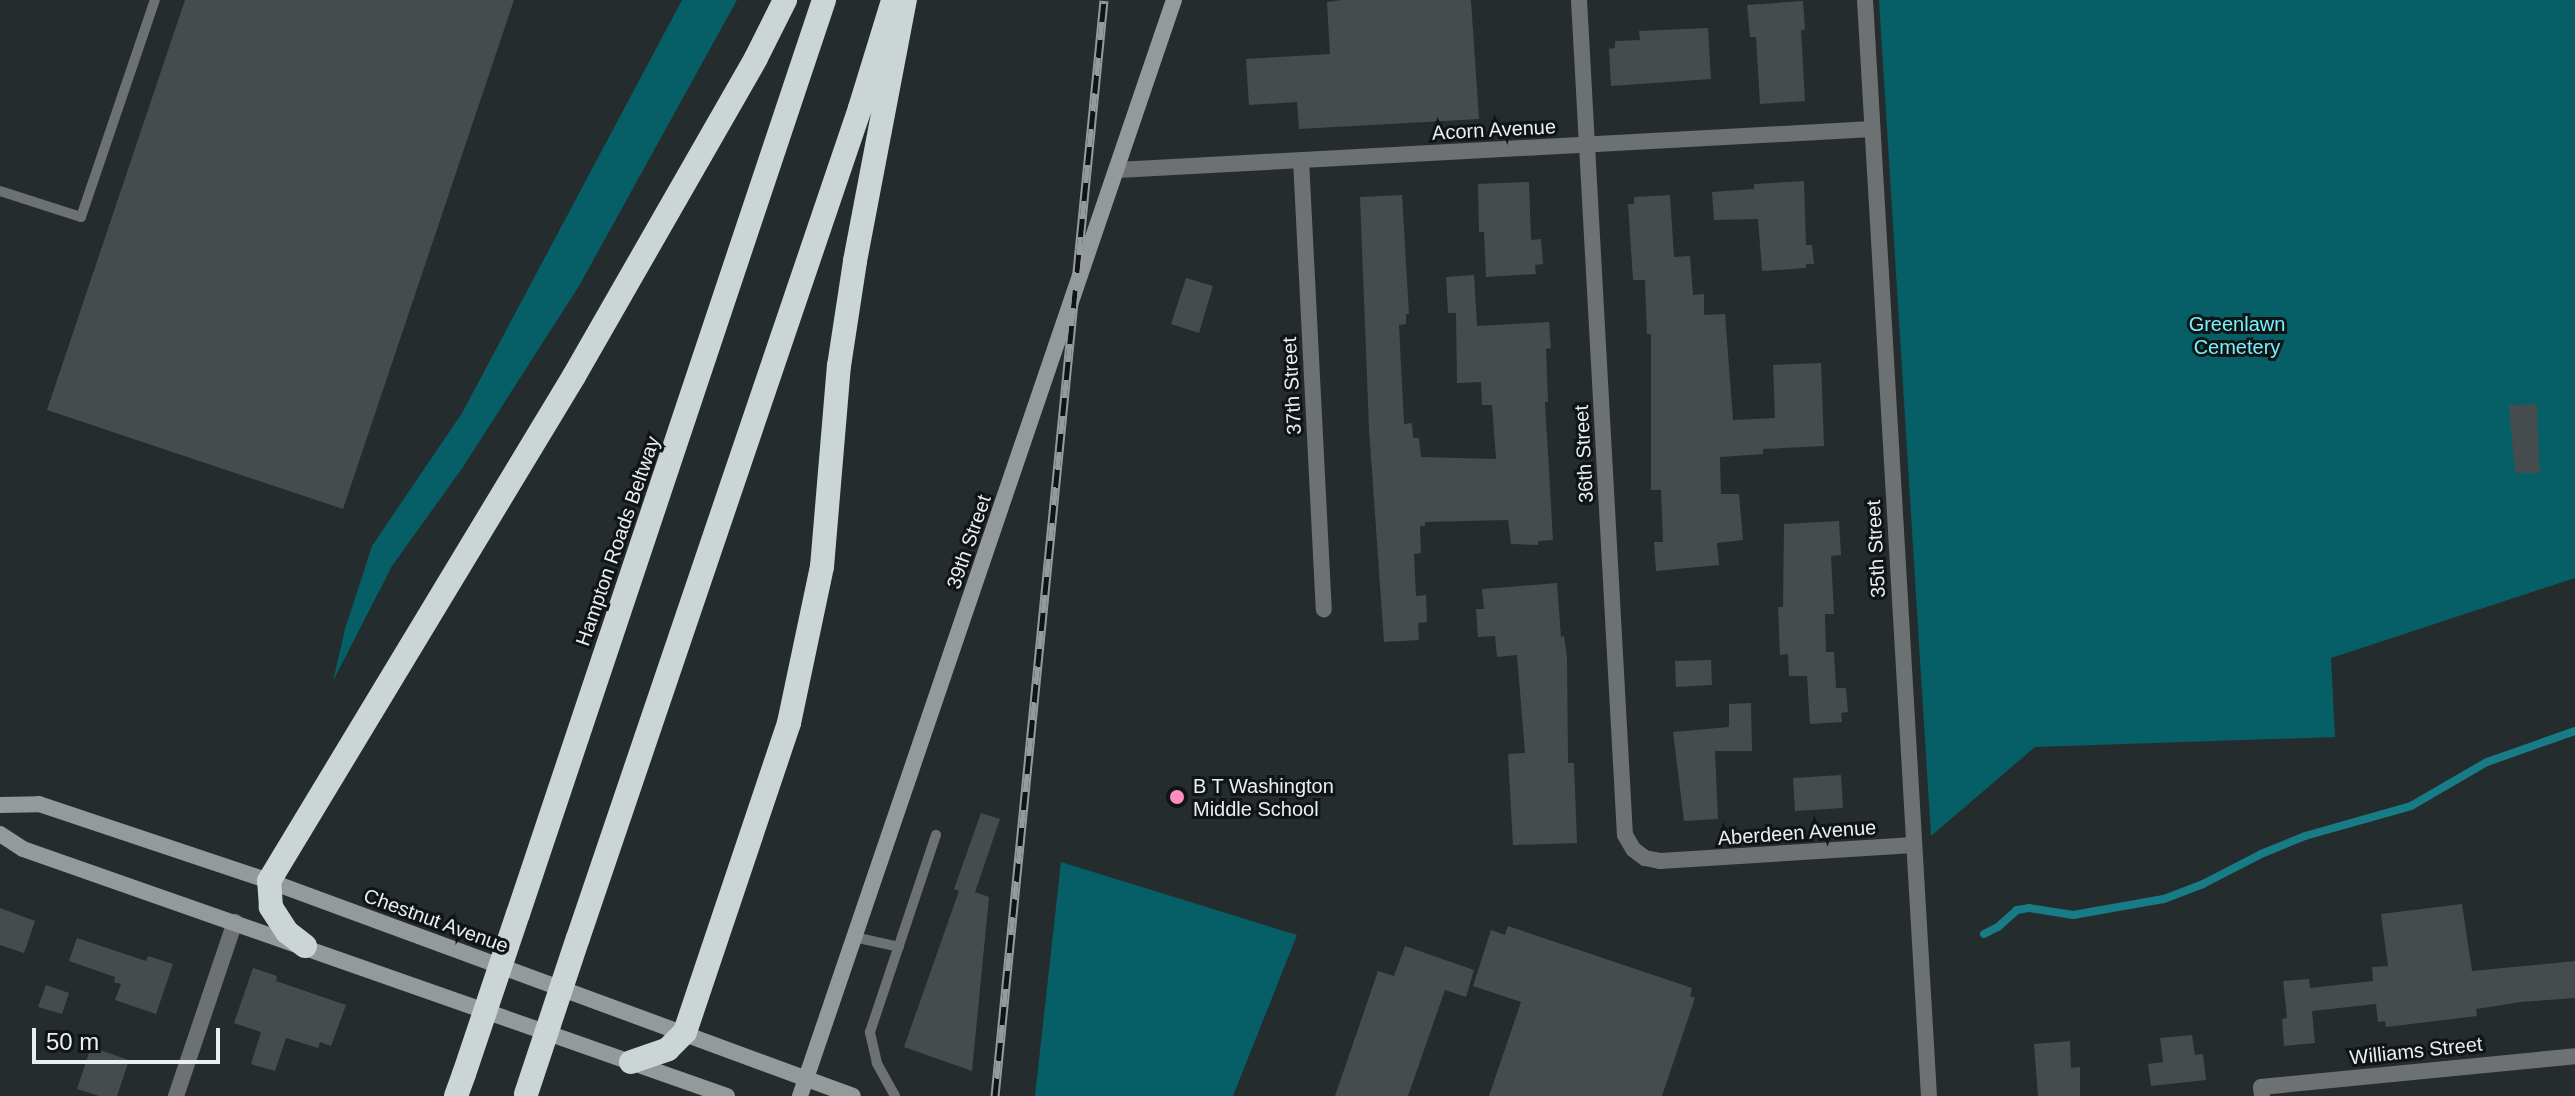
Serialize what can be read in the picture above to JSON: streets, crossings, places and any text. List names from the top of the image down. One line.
{"streets":{"highway":["Hampton Roads Beltway"],"main road":["39th Street","Chestnut Avenue"],"street":["Acorn Avenue","37th Street","36th Street","35th Street","Aberdeen Avenue","Williams Street"]},"crossings":[["Acorn Avenue","37th Street"],["Acorn Avenue","36th Street"],["Acorn Avenue","39th Street"],["Acorn Avenue","35th Street"],["36th Street","Aberdeen Avenue"],["39th Street","Chestnut Avenue"],["35th Street","Aberdeen Avenue"]],"parks":["Greenlawn Cemetery"],"places":["B T Washington Middle School"],"scale_bar":"50 m"}
